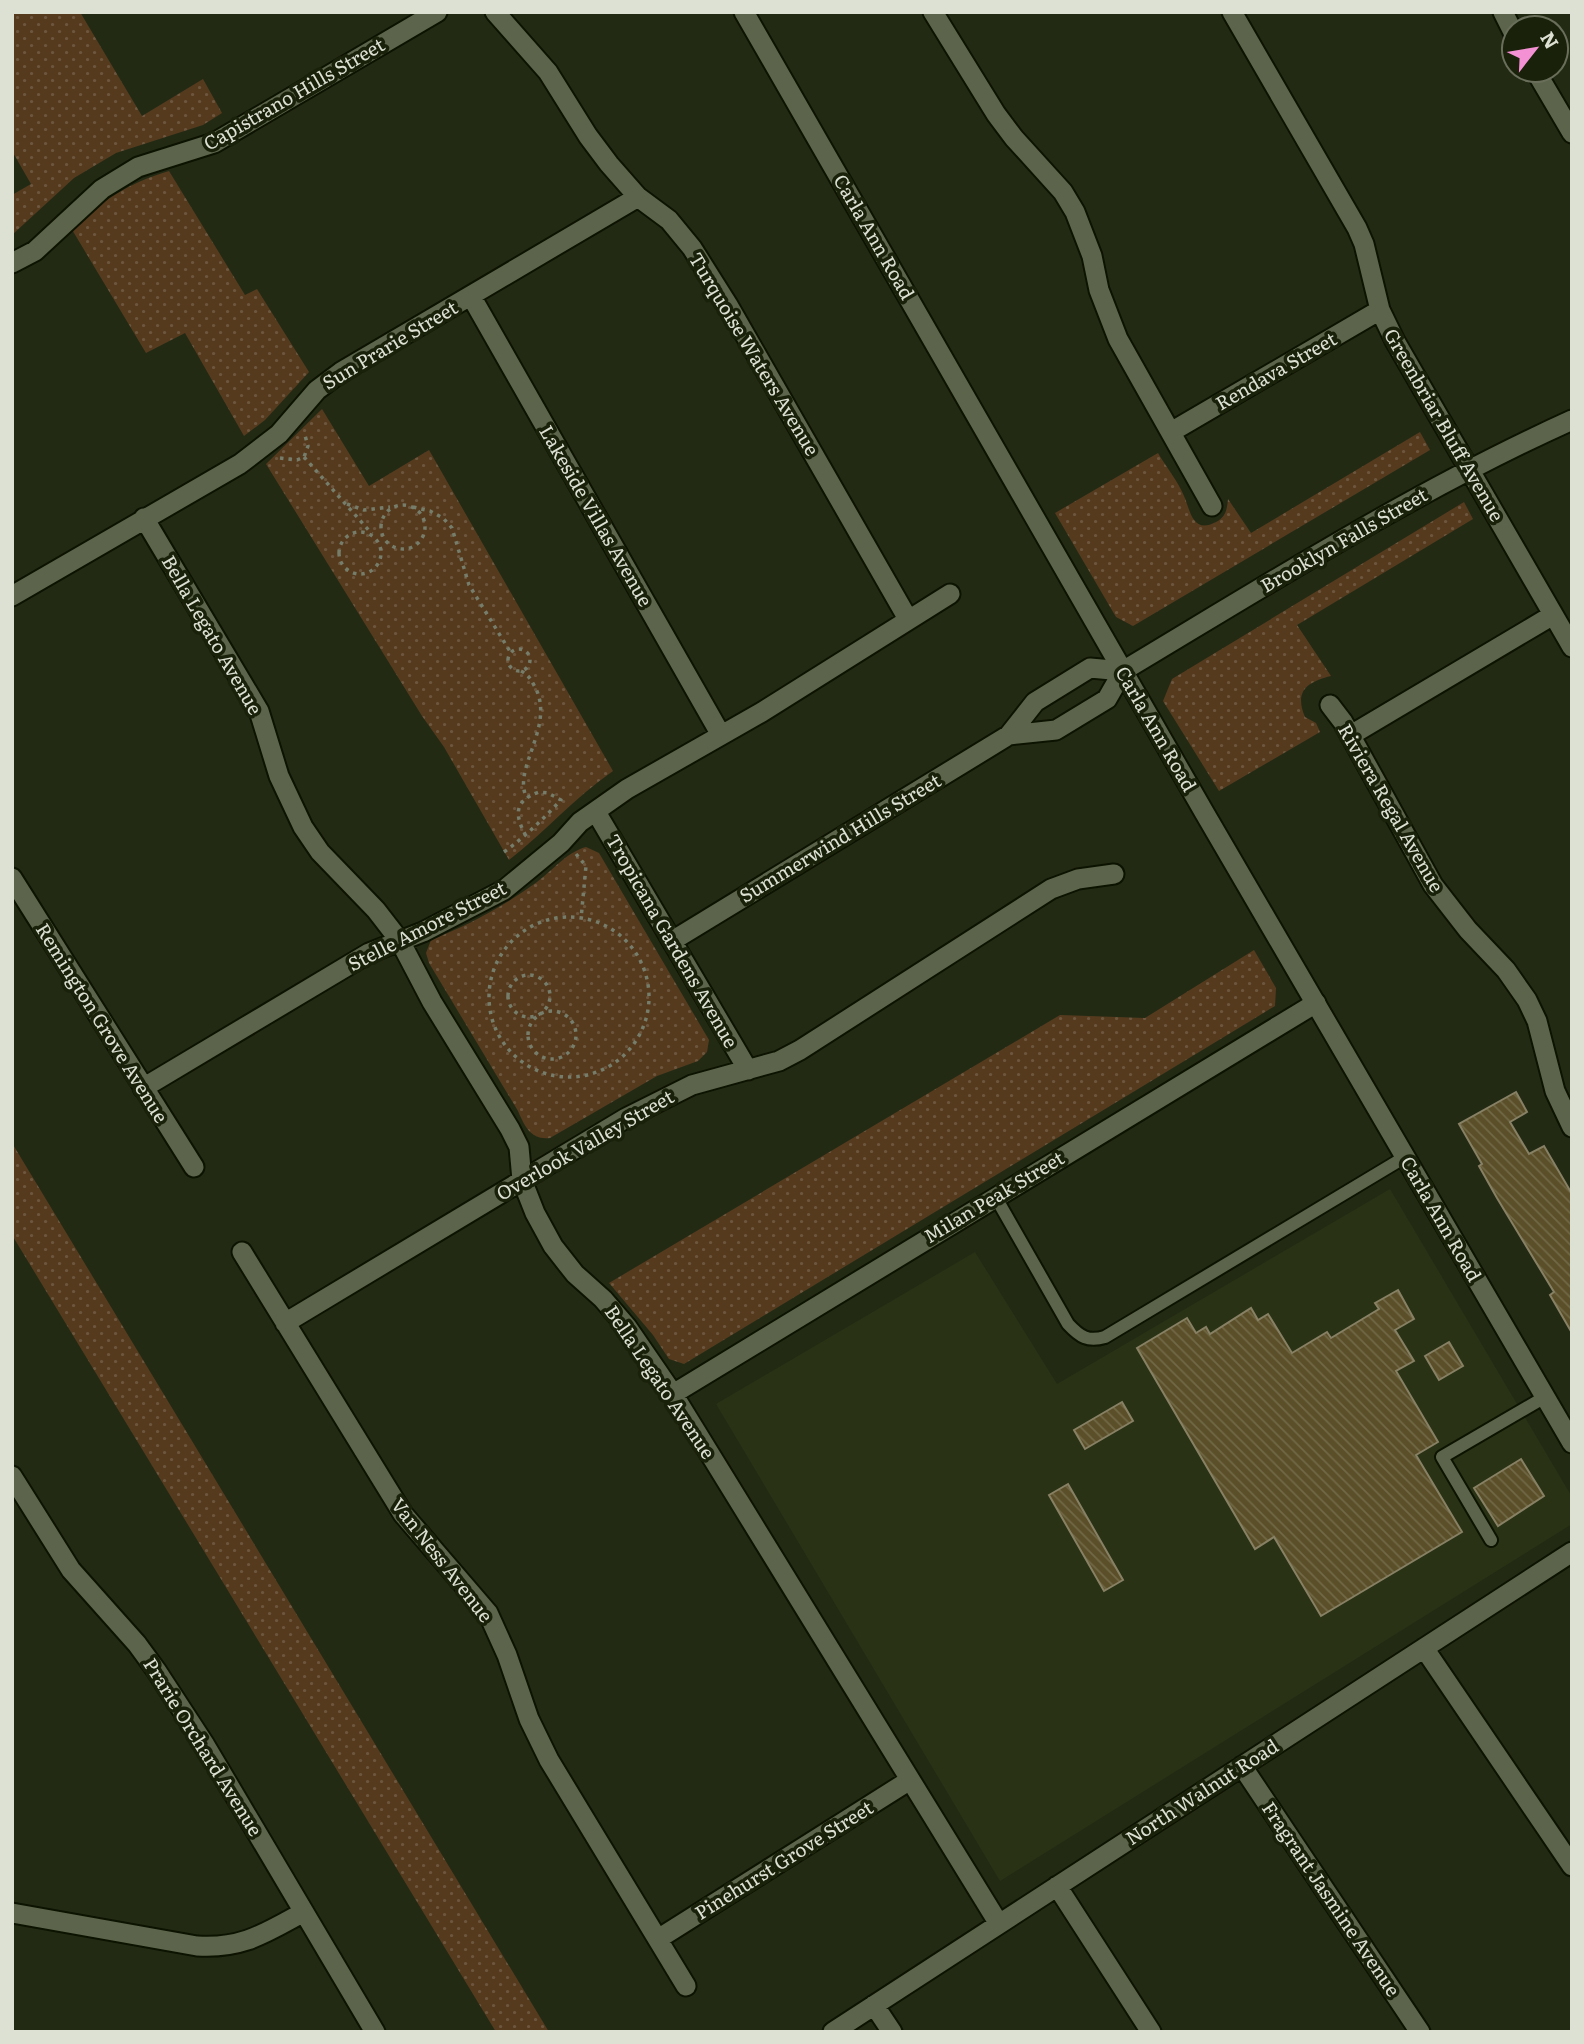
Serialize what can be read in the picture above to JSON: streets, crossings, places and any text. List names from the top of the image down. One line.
{"streets":{"street":["Capistrano Hills Street","Carla Ann Road","Sun Prarie Street","Turquoise Waters Avenue","Rendava Street","Greenbriar Bluff Avenue","Lakeside Villas Avenue","Brooklyn Falls Street","Bella Legato Avenue","Riviera Regal Avenue","Summerwind Hills Street","Stelle Amore Street","Tropicana Gardens Avenue","Remington Grove Avenue","Overlook Valley Street","Milan Peak Street","Van Ness Avenue","Prarie Orchard Avenue","North Walnut Road","Pinehurst Grove Street","Fragrant Jasmine Avenue"]},"crossings":[["Carla Ann Road","Brooklyn Falls Street"],["Carla Ann Road","Summerwind Hills Street"],["Carla Ann Road","Milan Peak Street"],["Sun Prarie Street","Turquoise Waters Avenue"],["Sun Prarie Street","Lakeside Villas Avenue"],["Sun Prarie Street","Bella Legato Avenue"],["Turquoise Waters Avenue","Stelle Amore Street"],["Rendava Street","Greenbriar Bluff Avenue"],["Greenbriar Bluff Avenue","Brooklyn Falls Street"],["Lakeside Villas Avenue","Stelle Amore Street"],["Brooklyn Falls Street","Summerwind Hills Street"],["Bella Legato Avenue","Stelle Amore Street"],["Bella Legato Avenue","Overlook Valley Street"],["Bella Legato Avenue","Milan Peak Street"],["Bella Legato Avenue","North Walnut Road"],["Bella Legato Avenue","Pinehurst Grove Street"],["Summerwind Hills Street","Tropicana Gardens Avenue"],["Stelle Amore Street","Tropicana Gardens Avenue"],["Stelle Amore Street","Remington Grove Avenue"],["Tropicana Gardens Avenue","Overlook Valley Street"],["Overlook Valley Street","Van Ness Avenue"],["Van Ness Avenue","Pinehurst Grove Street"],["North Walnut Road","Fragrant Jasmine Avenue"]],"north":"top right"}
